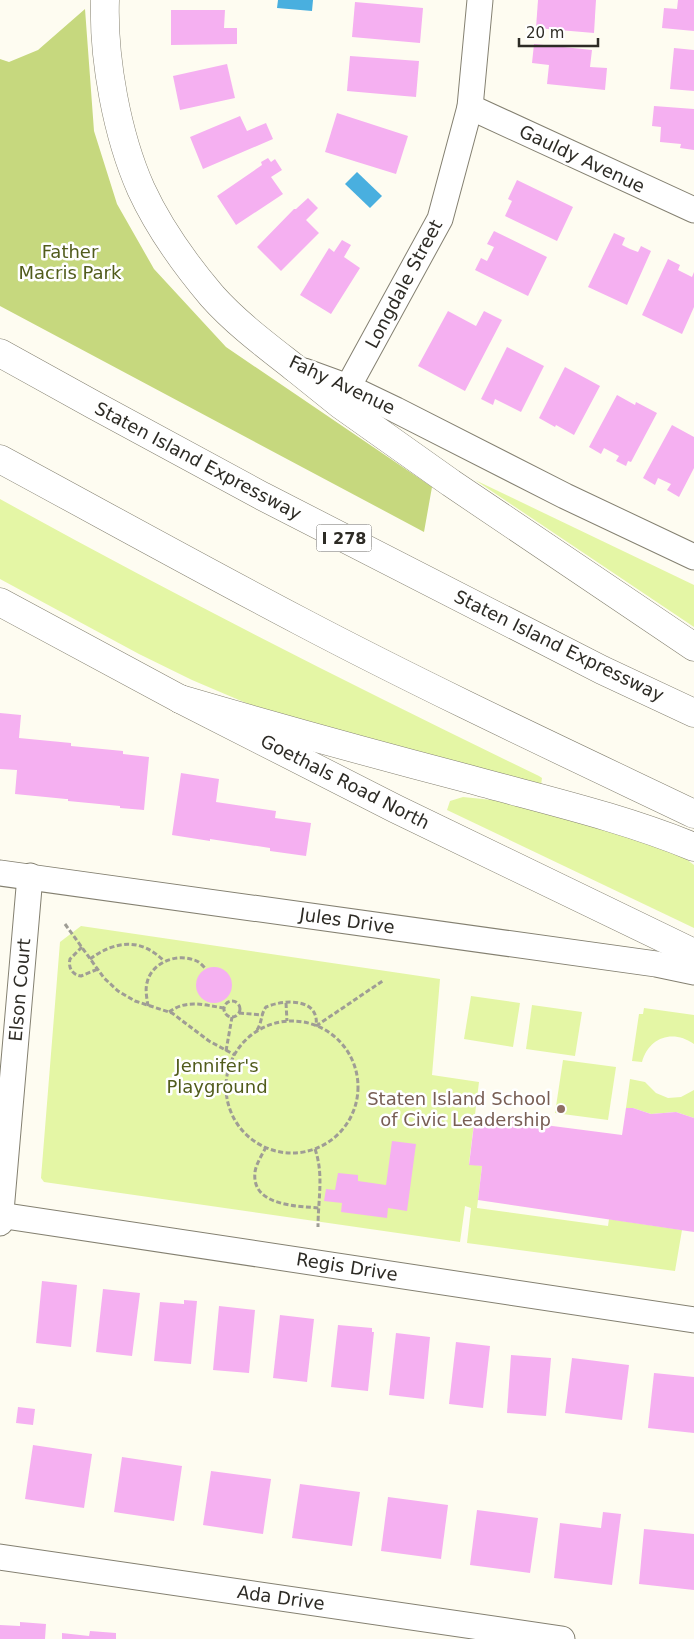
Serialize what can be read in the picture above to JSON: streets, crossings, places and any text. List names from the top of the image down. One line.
{"streets":{"main road":["Fahy Avenue","Staten Island Expressway","I 278","Goethals Road North"],"street":["Gauldy Avenue","Longdale Street","Jules Drive","Elson Court","Regis Drive","Ada Drive"]},"crossings":[["Gauldy Avenue","Longdale Street"],["Longdale Street","Fahy Avenue"],["Jules Drive","Elson Court"],["Elson Court","Regis Drive"]],"parks":["Father Macris Park","Jennifer's Playground"],"places":["Staten Island School of Civic Leadership"],"scale_bar":"20 m"}
